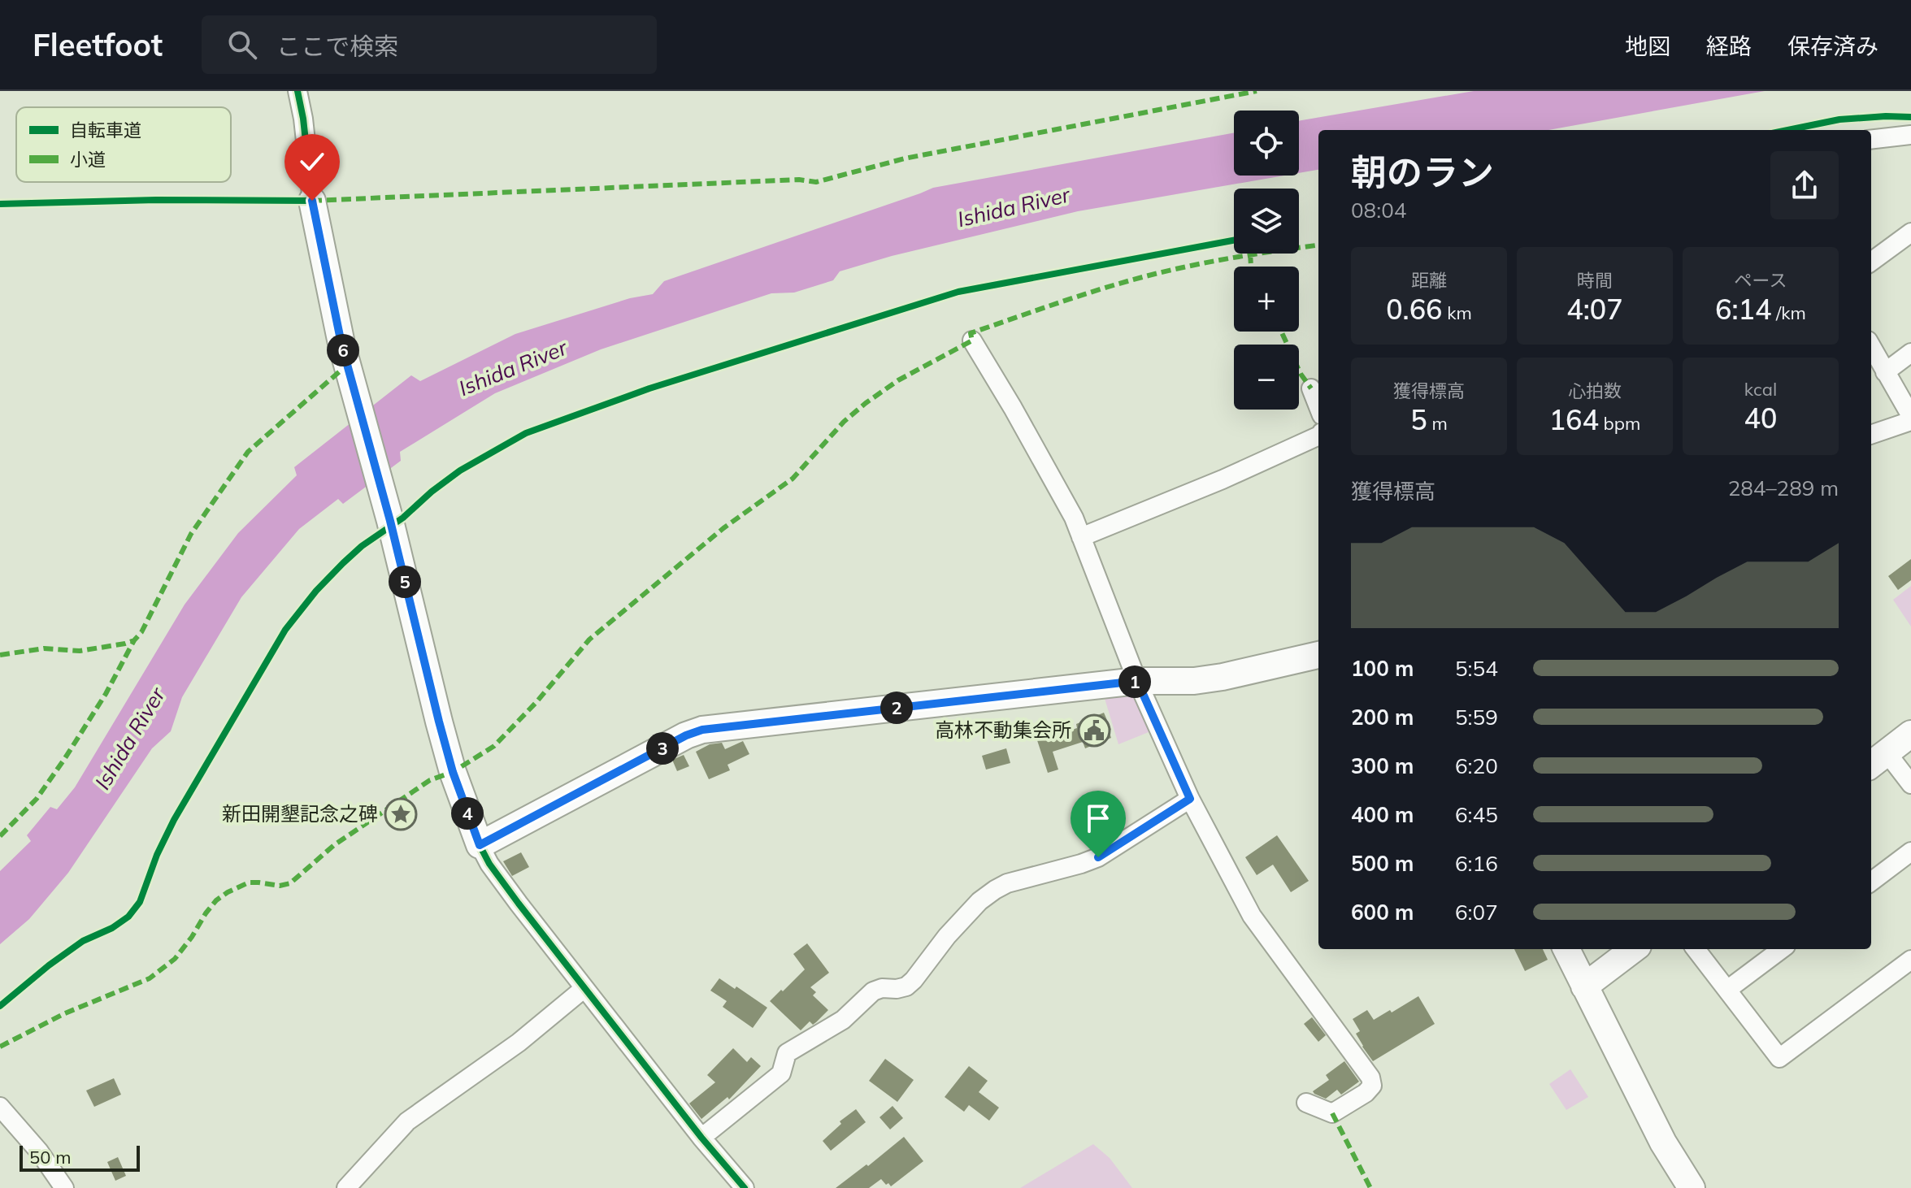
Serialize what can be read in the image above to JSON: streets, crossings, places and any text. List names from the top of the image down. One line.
{"water":["Ishida River"],"places":{"public building":["高林不動集会所"],"place":["新田開墾記念之碑"]},"legend":["自転車道","小道"],"scale_bar":"50 m","page":{"header":"Fleetfoot","search":"ここで検索","nav":["地図","経路","保存済み"],"map_buttons":["+","−"],"heading":["朝のラン","08:04"],"stats":[["距離","0.66 km"],["時間","4:07"],["ペース","6:14 /km"],["獲得標高","5 m"],["心拍数","164 bpm"],["kcal","40"]],"pins":["6","5","1","2","3","4"],"chart":["獲得標高","284–289 m"],"list":[{"name":"100 m","note":"5:54"},{"name":"200 m","note":"5:59"},{"name":"300 m","note":"6:20"},{"name":"400 m","note":"6:45"},{"name":"500 m","note":"6:16"},{"name":"600 m","note":"6:07"}],"scale":"50 m"}}
